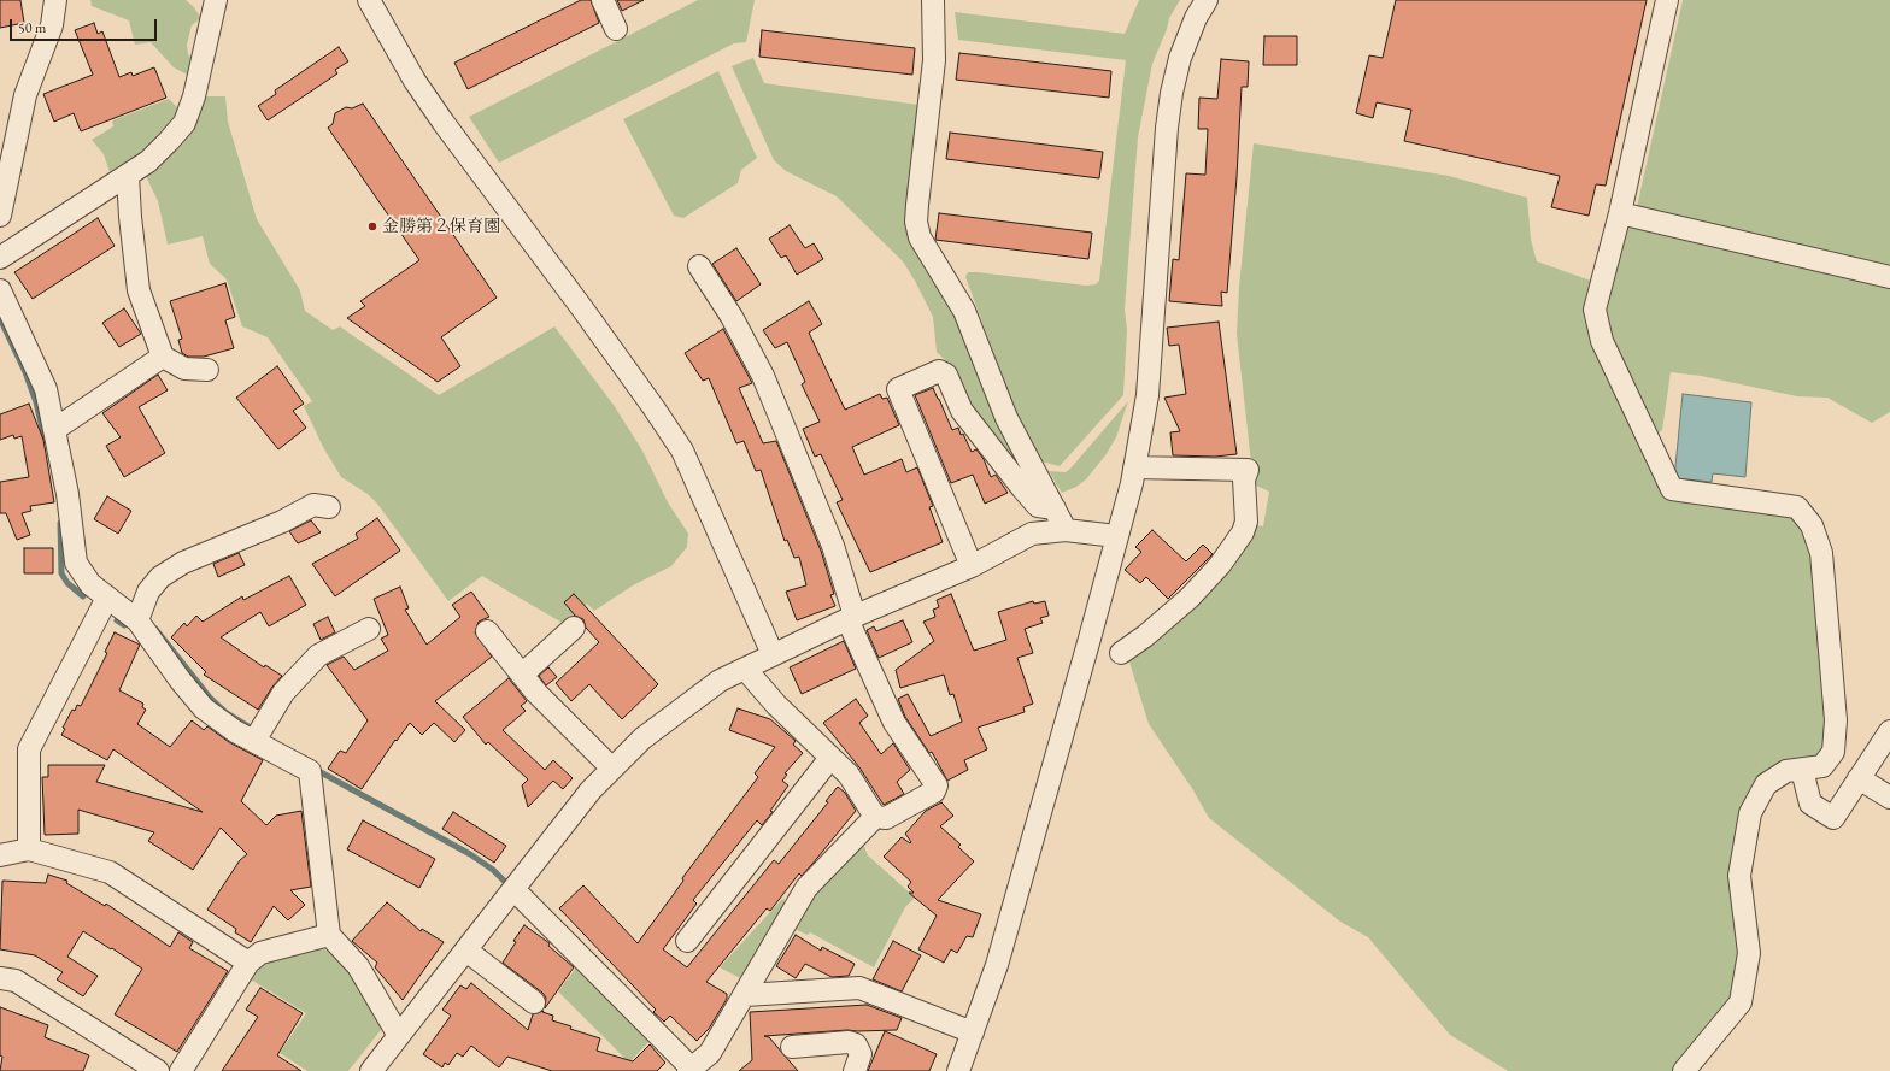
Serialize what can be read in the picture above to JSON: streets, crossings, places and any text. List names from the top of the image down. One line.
{"places":["金勝第２保育園"],"scale_bar":"50 m"}
